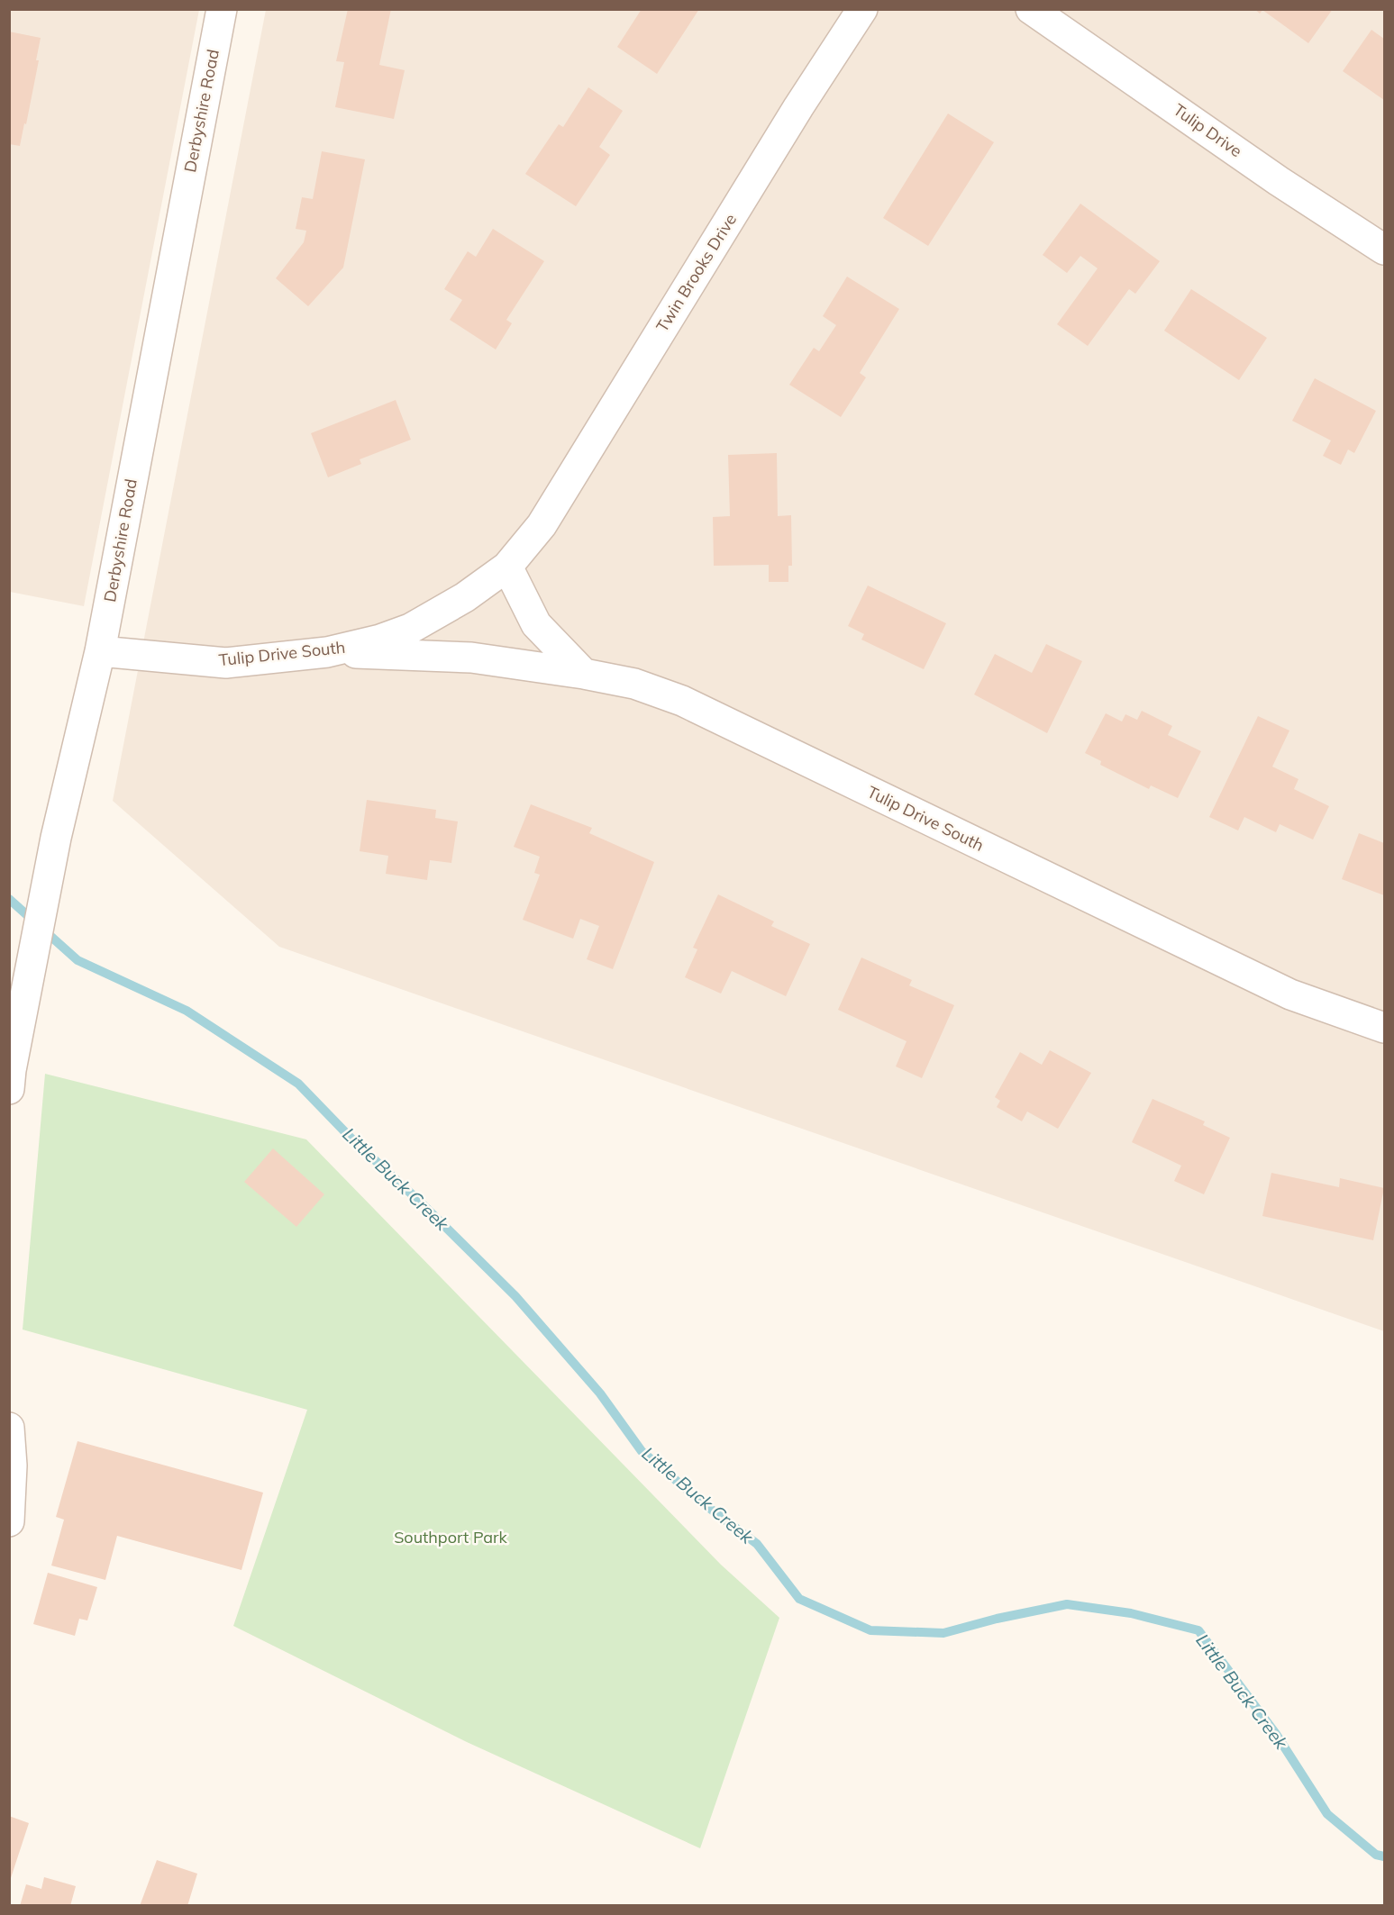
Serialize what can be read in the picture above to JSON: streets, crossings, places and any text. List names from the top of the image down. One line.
{"streets":{"street":["Derbyshire Road","Tulip Drive","Twin Brooks Drive","Tulip Drive South"]},"crossings":[["Derbyshire Road","Tulip Drive South"],["Twin Brooks Drive","Tulip Drive South"]],"water":["Little Buck Creek"],"parks":["Southport Park"]}
